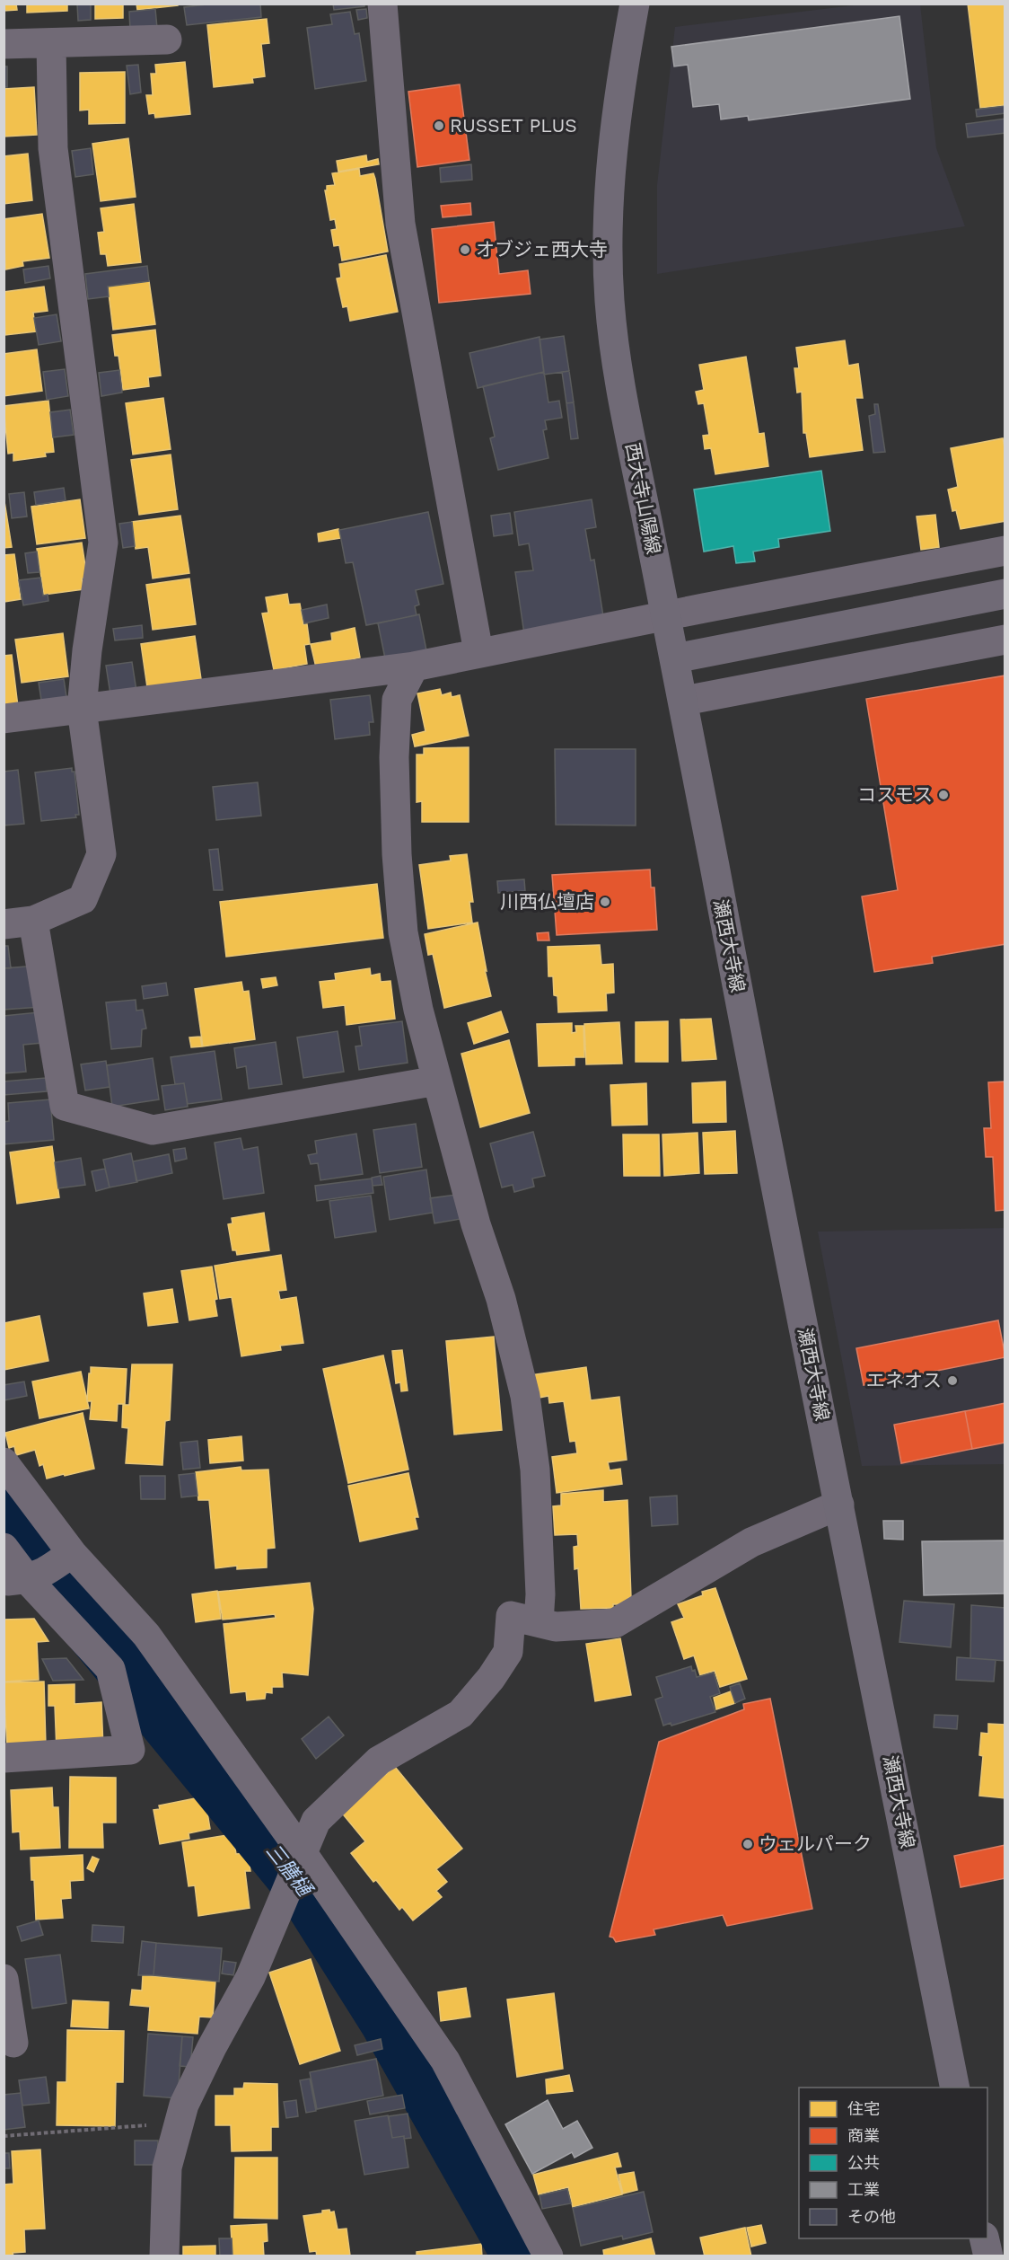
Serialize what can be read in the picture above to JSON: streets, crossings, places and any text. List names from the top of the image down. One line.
{"streets":{"main road":["西大寺山陽線","瀬西大寺線"]},"crossings":[["西大寺山陽線","瀬西大寺線"]],"water":["三膳樋"],"places":["RUSSET PLUS","オブジェ西大寺","コスモス","川西仏壇店","エネオス","ウェルパーク"],"legend":["住宅","商業","公共","工業","その他"]}
